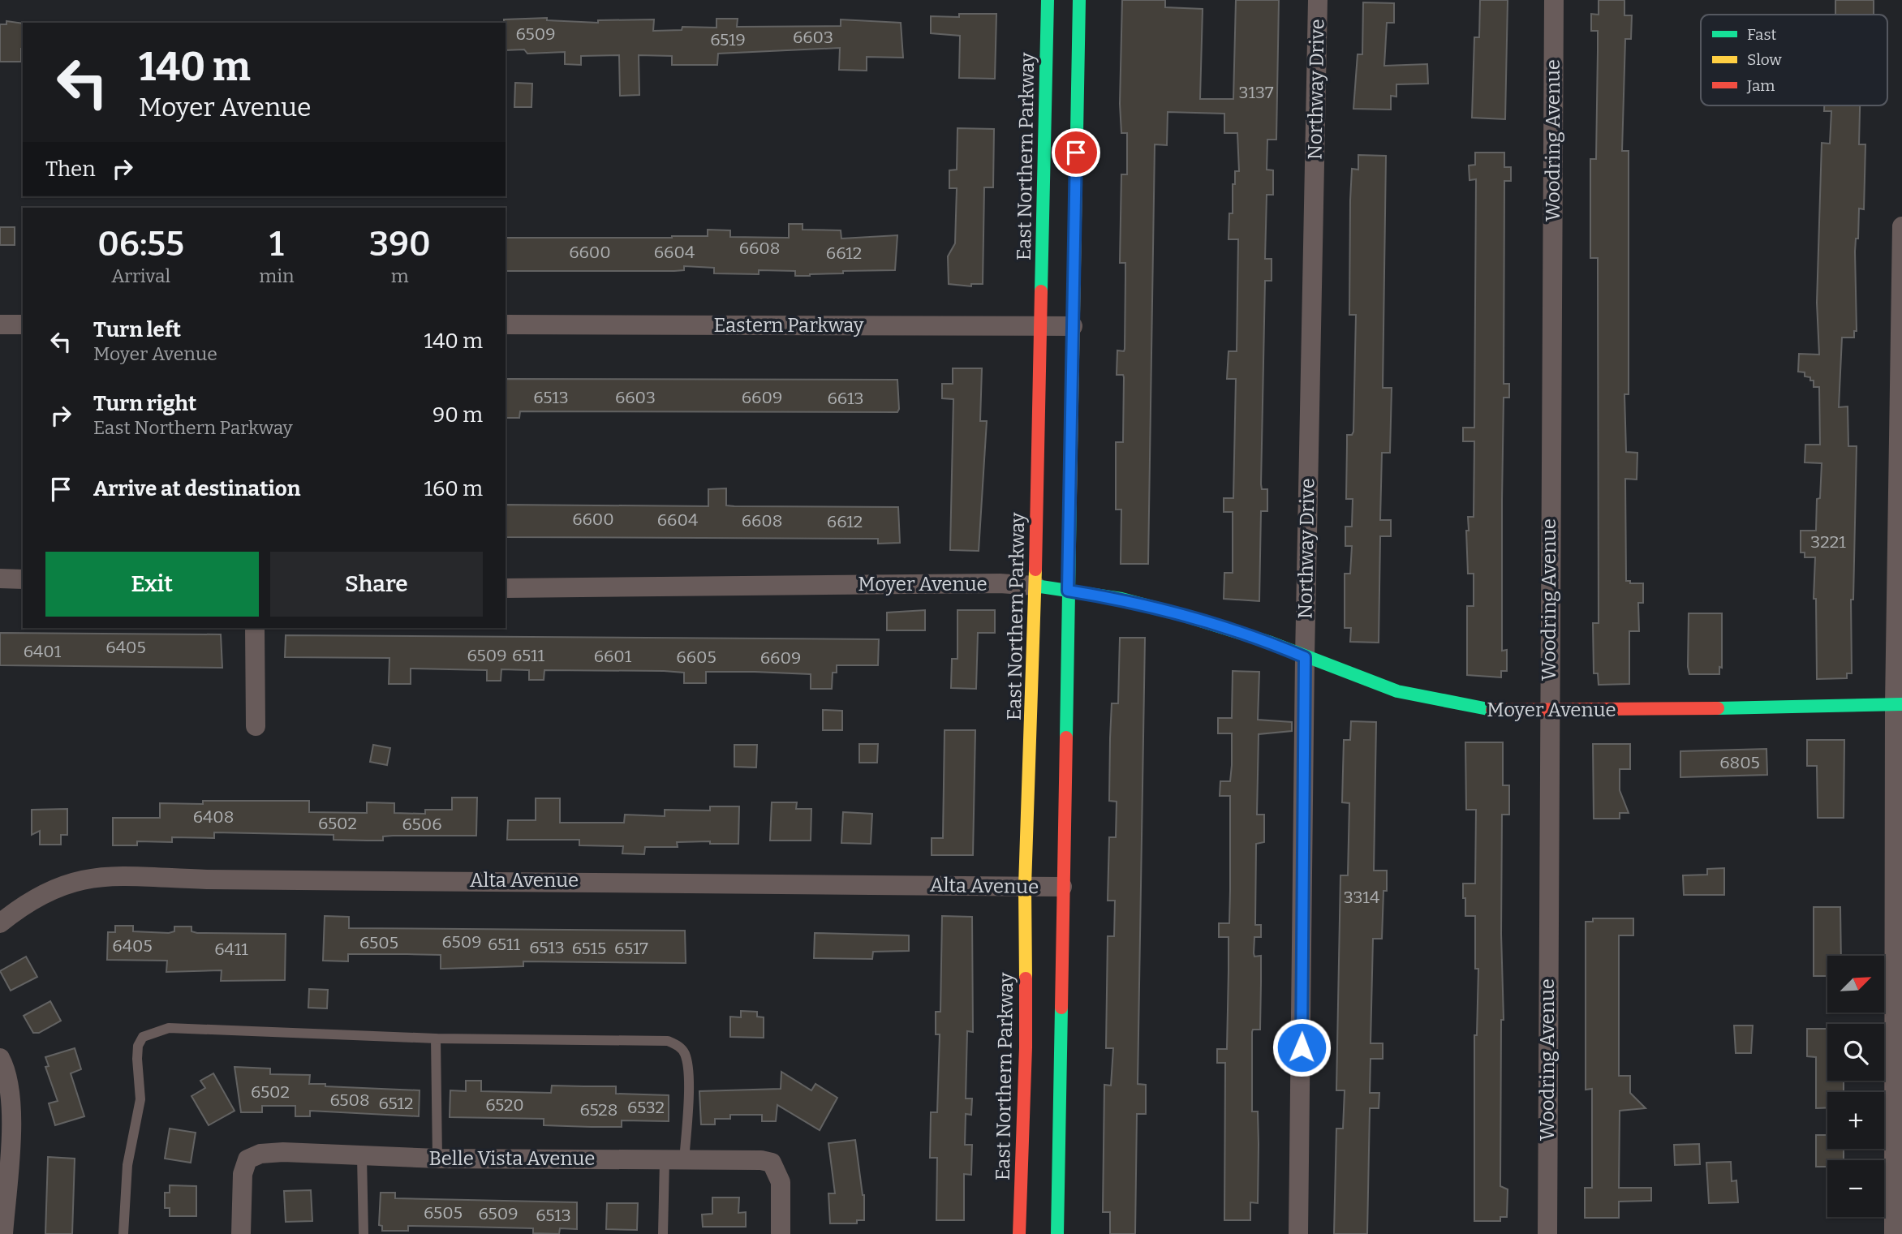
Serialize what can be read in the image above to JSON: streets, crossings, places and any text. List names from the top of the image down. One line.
{"streets":{"main road":["East Northern Parkway","Moyer Avenue"],"street":["Northway Drive","Woodring Avenue","Eastern Parkway","Alta Avenue","Belle Vista Avenue"]},"crossings":[["Northway Drive","Moyer Avenue"],["Woodring Avenue","Moyer Avenue"],["East Northern Parkway","Eastern Parkway"],["East Northern Parkway","Moyer Avenue"],["East Northern Parkway","Alta Avenue"]],"house_numbers":["6509","6603","6519","3137","6608","6600","6604","6612","6513","6603","6609","6613","6600","6604","6608","6612","3221","6405","6401","6509","6511","6601","6605","6609","6805","6408","6502","6506","3314","6509","6505","6511","6405","6513","6515","6517","6411","6502","6508","6512","6520","6532","6528","6505","6509","6513"],"legend":["Fast","Slow","Jam"],"north":"top right","page":{"turn":["140 m","Moyer Avenue"],"then":"Then","eta":["06:55","Arrival","1","min","390","m"],"list":[{"name":"Turn left","note":"Moyer Avenue","value":"140 m"},{"name":"Turn right","note":"East Northern Parkway","value":"90 m"},{"name":"Arrive at destination","value":"160 m"}],"buttons":["Exit","Share"],"map_buttons":["+","−"]}}
